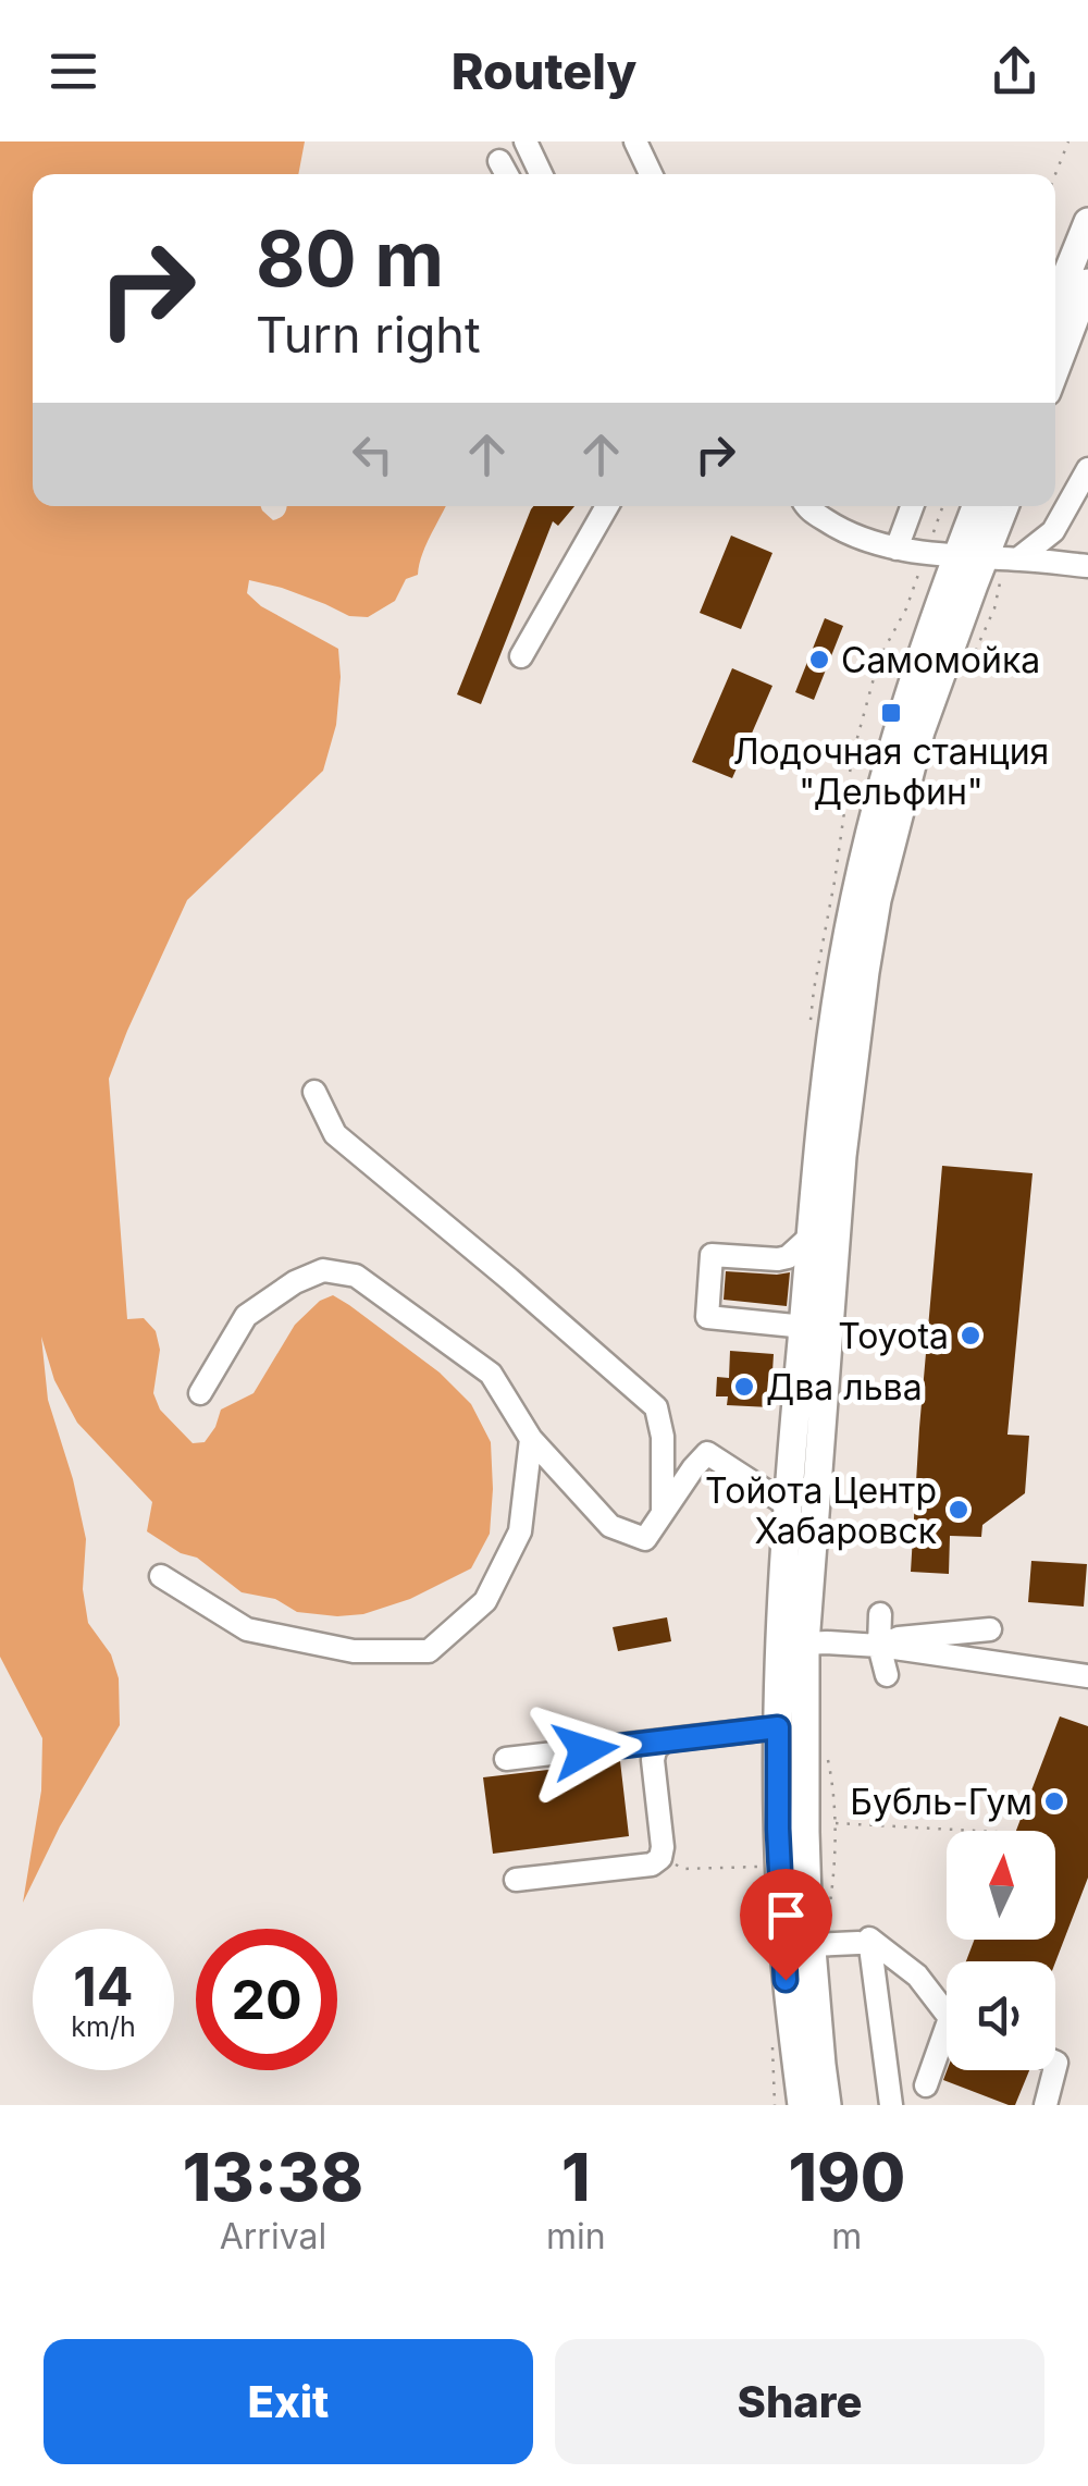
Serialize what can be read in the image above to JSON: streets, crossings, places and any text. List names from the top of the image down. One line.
{"places":{"other":["Самомойка","Toyota","Два льва","Тойота Центр Хабаровск","Бубль-Гум"],"transit":["Лодочная станция \"Дельфин\""]},"north":"top","page":{"header":"Routely","turn":["80 m","Turn right"],"speed":"14 km/h","limit":"20","eta":["13:38","Arrival","1","min","190","m"],"buttons":["Exit","Share"]}}
